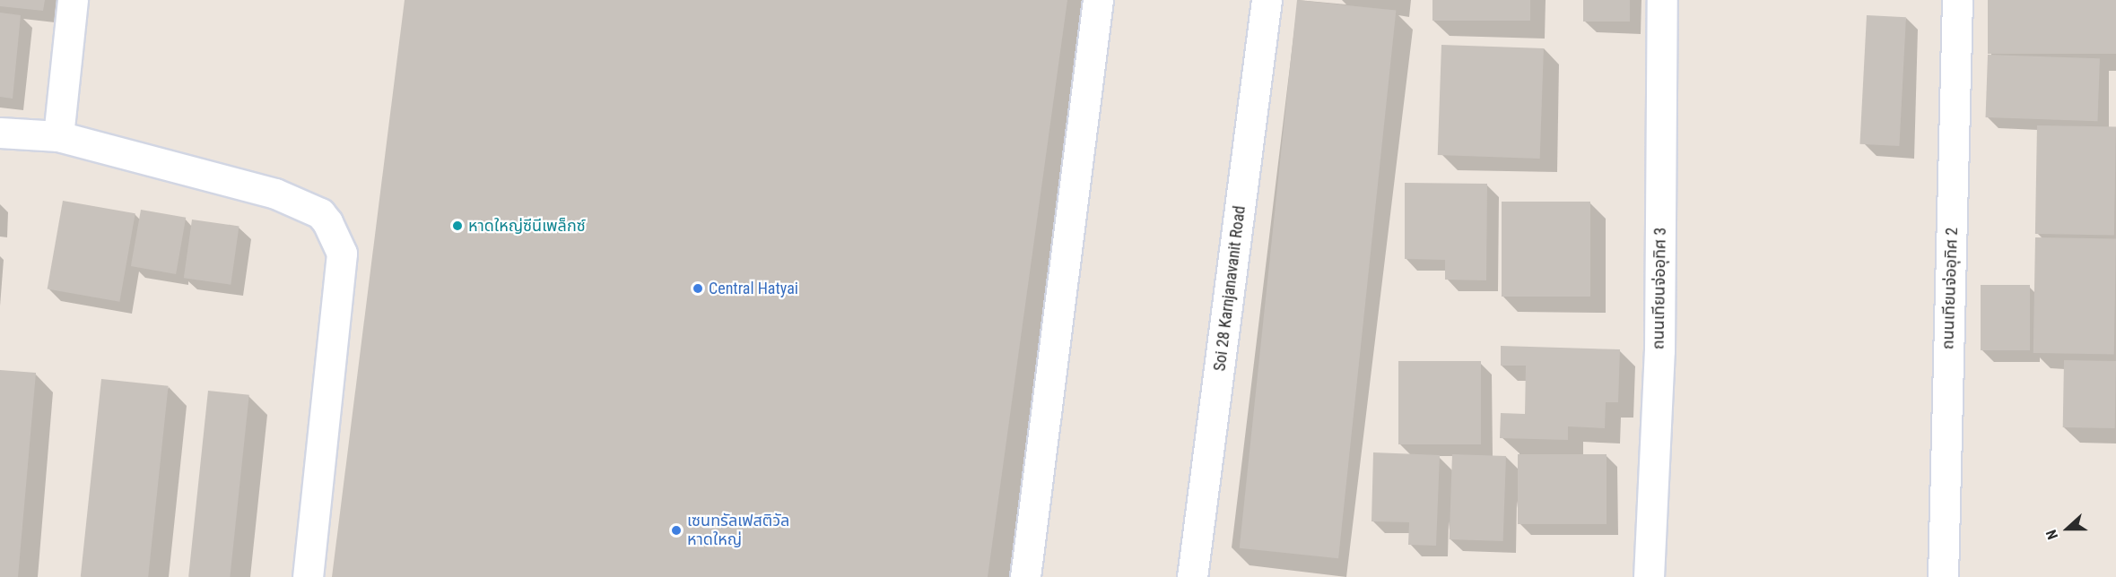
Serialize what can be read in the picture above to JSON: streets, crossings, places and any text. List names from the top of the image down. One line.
{"streets":{"street":["Soi 28 Karnjanavanit Road","ถนนเทียนจ่ออุทิศ 3","ถนนเทียนจ่ออุทิศ 2"]},"places":["หาดใหญ่ซีนีเพล็กซ์","Central Hatyai","เซนทรัลเฟสติวัล หาดใหญ่"],"north":"left"}
